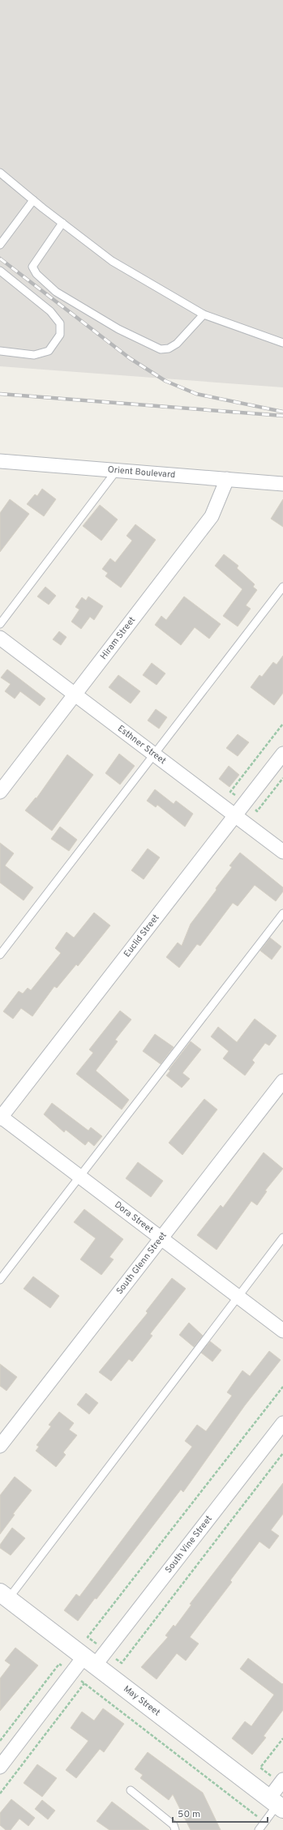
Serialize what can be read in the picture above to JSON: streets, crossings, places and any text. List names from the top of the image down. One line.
{"streets":{"street":["Orient Boulevard","Hiram Street","Esthner Street","Euclid Street","Dora Street","South Glenn Street","South Vine Street","May Street"]},"crossings":[["Orient Boulevard","Hiram Street"],["Hiram Street","Esthner Street"],["Esthner Street","Euclid Street"],["Euclid Street","Dora Street"],["Dora Street","South Glenn Street"],["South Vine Street","May Street"]],"scale_bar":"50 m"}
